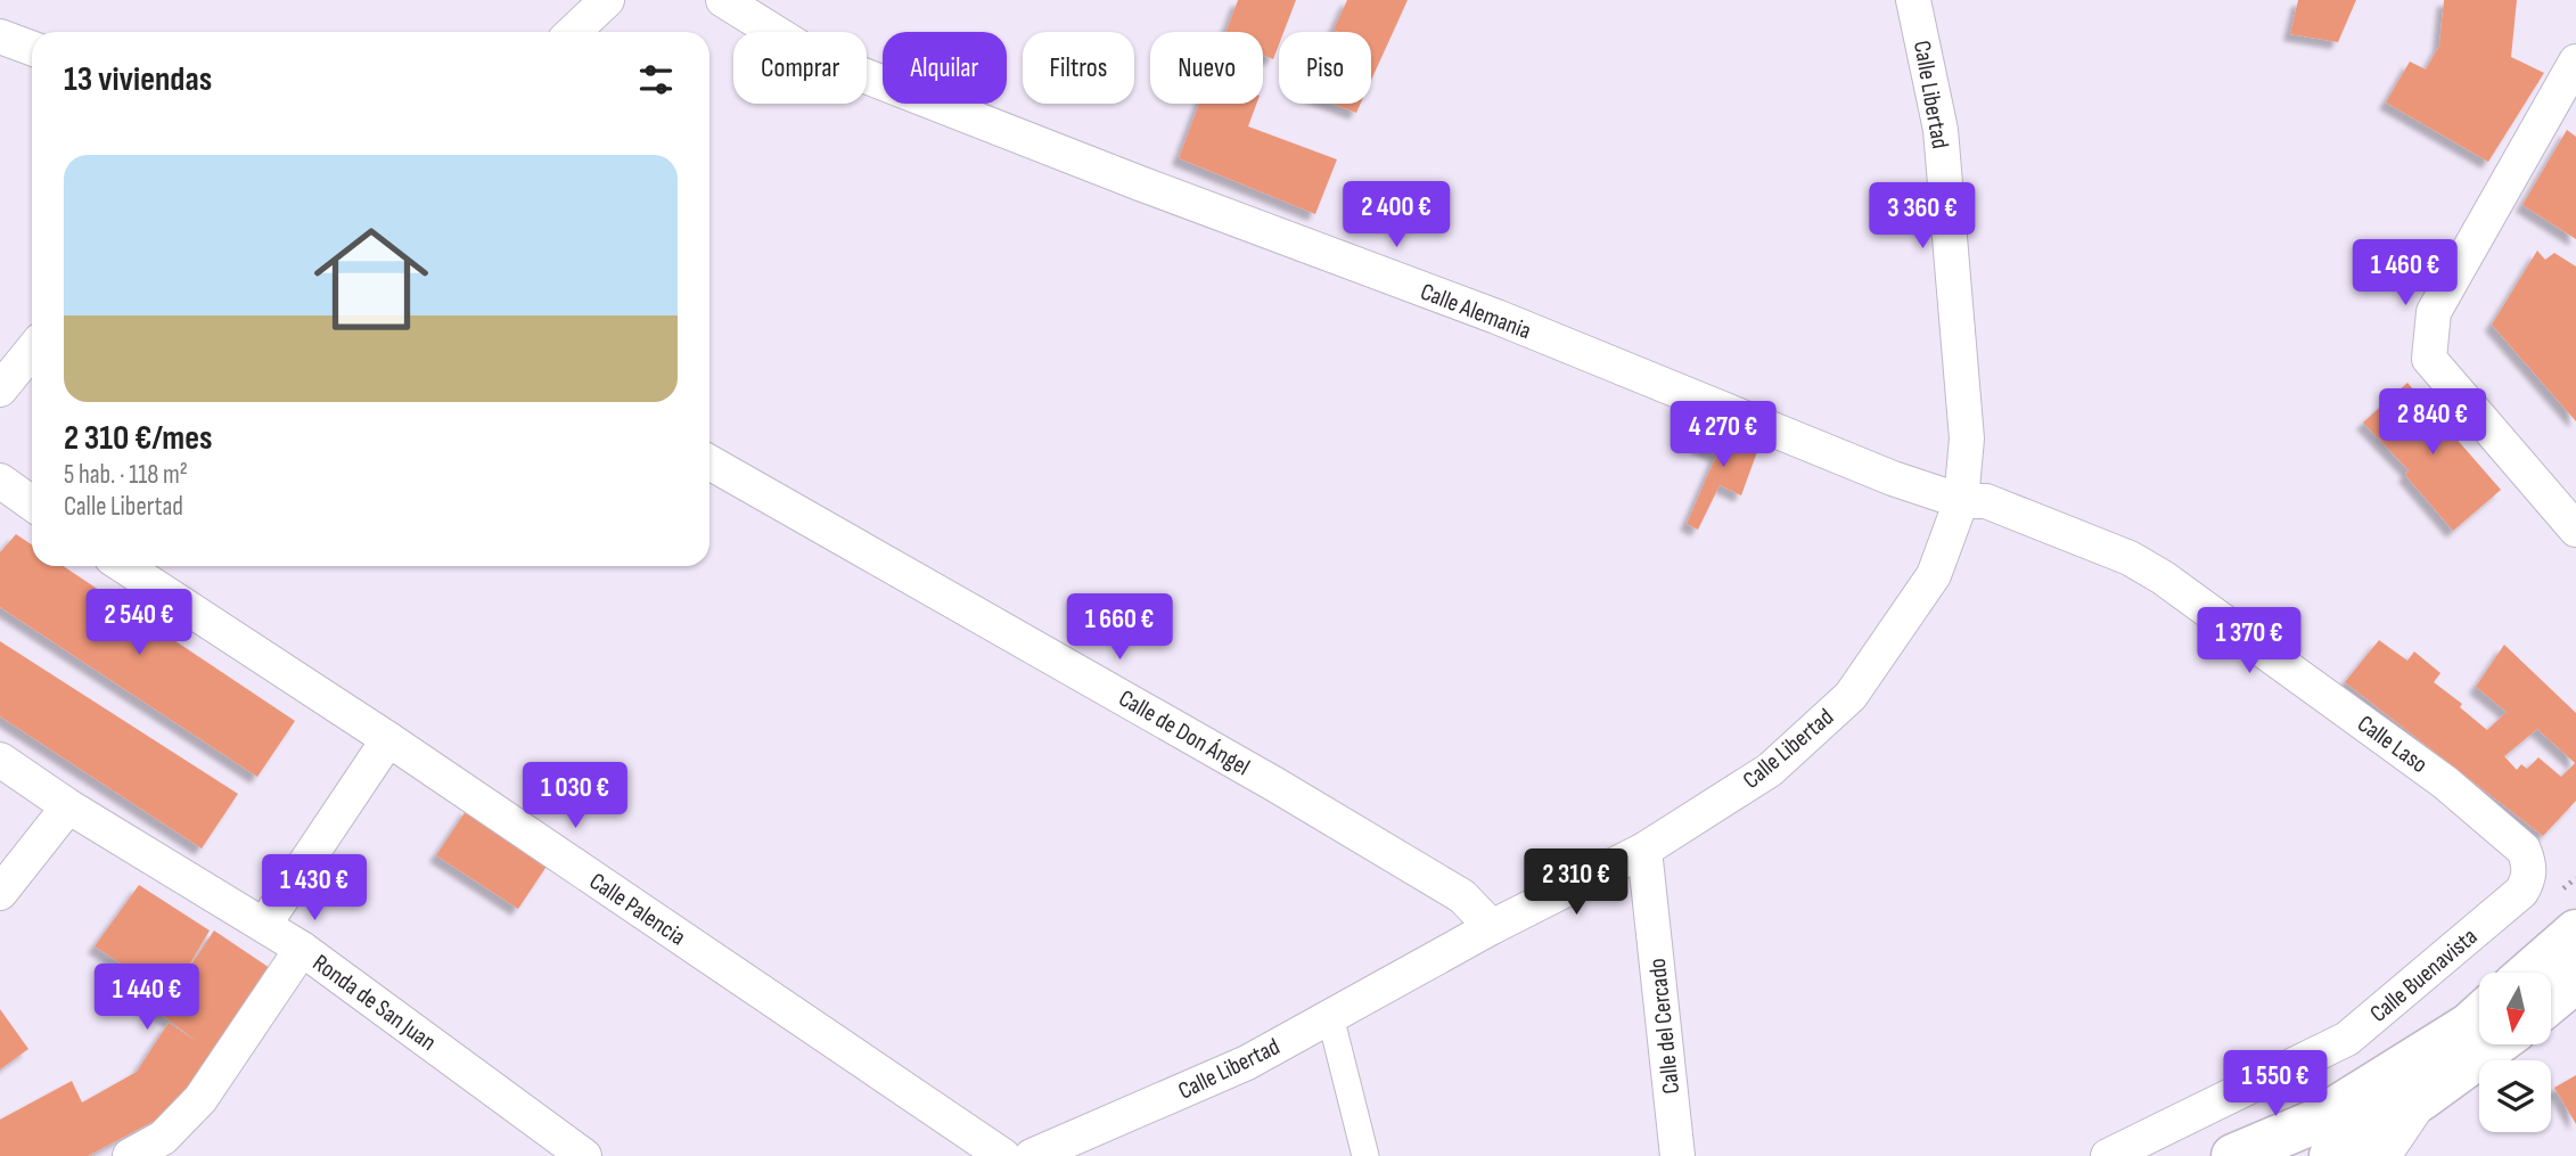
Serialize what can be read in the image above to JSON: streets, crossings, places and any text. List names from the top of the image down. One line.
{"streets":{"street":["Calle Libertad","Calle Alemania","Calle de Don Ángel","Calle Laso","Calle Palencia","Calle Buenavista","Ronda de San Juan","Calle del Cercado"]},"crossings":[["Calle Libertad","Calle Alemania"],["Calle Libertad","Calle de Don Ángel"],["Calle Libertad","Calle Laso"],["Calle Libertad","Calle del Cercado"],["Calle Alemania","Calle Laso"],["Calle Laso","Calle Buenavista"]],"north":"bottom","page":{"chip":["Comprar","Alquilar","Filtros","Nuevo","Piso"],"heading":"13 viviendas","list":[{"name":"2 310 €/mes","note":"5 hab. · 118 m² · Calle Libertad"}],"price":["2 400 €","3 360 €","1 460 €","2 840 €","4 270 €","2 540 €","1 660 €","1 370 €","1 030 €","2 310 €","1 430 €","1 440 €","1 550 €"]}}
